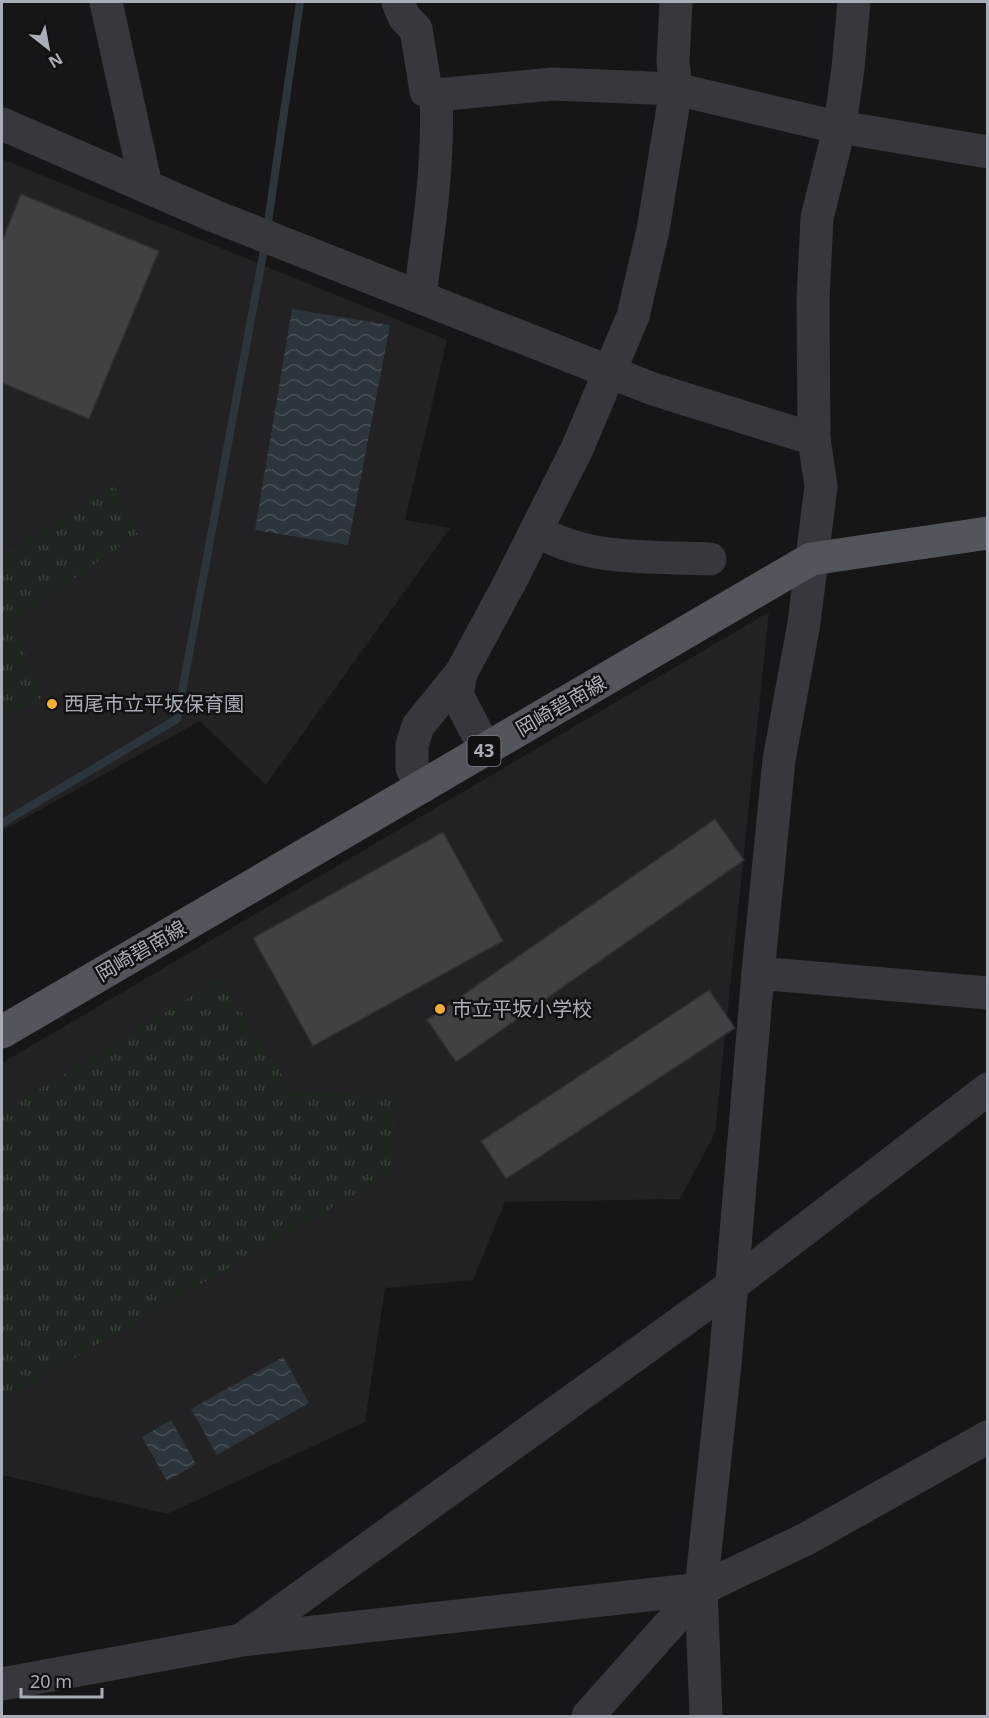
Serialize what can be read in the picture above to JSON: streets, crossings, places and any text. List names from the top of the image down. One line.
{"streets":{"main road":["岡崎碧南線","43"]},"places":["西尾市立平坂保育園","市立平坂小学校"],"scale_bar":"20 m","north":"bottom right"}
